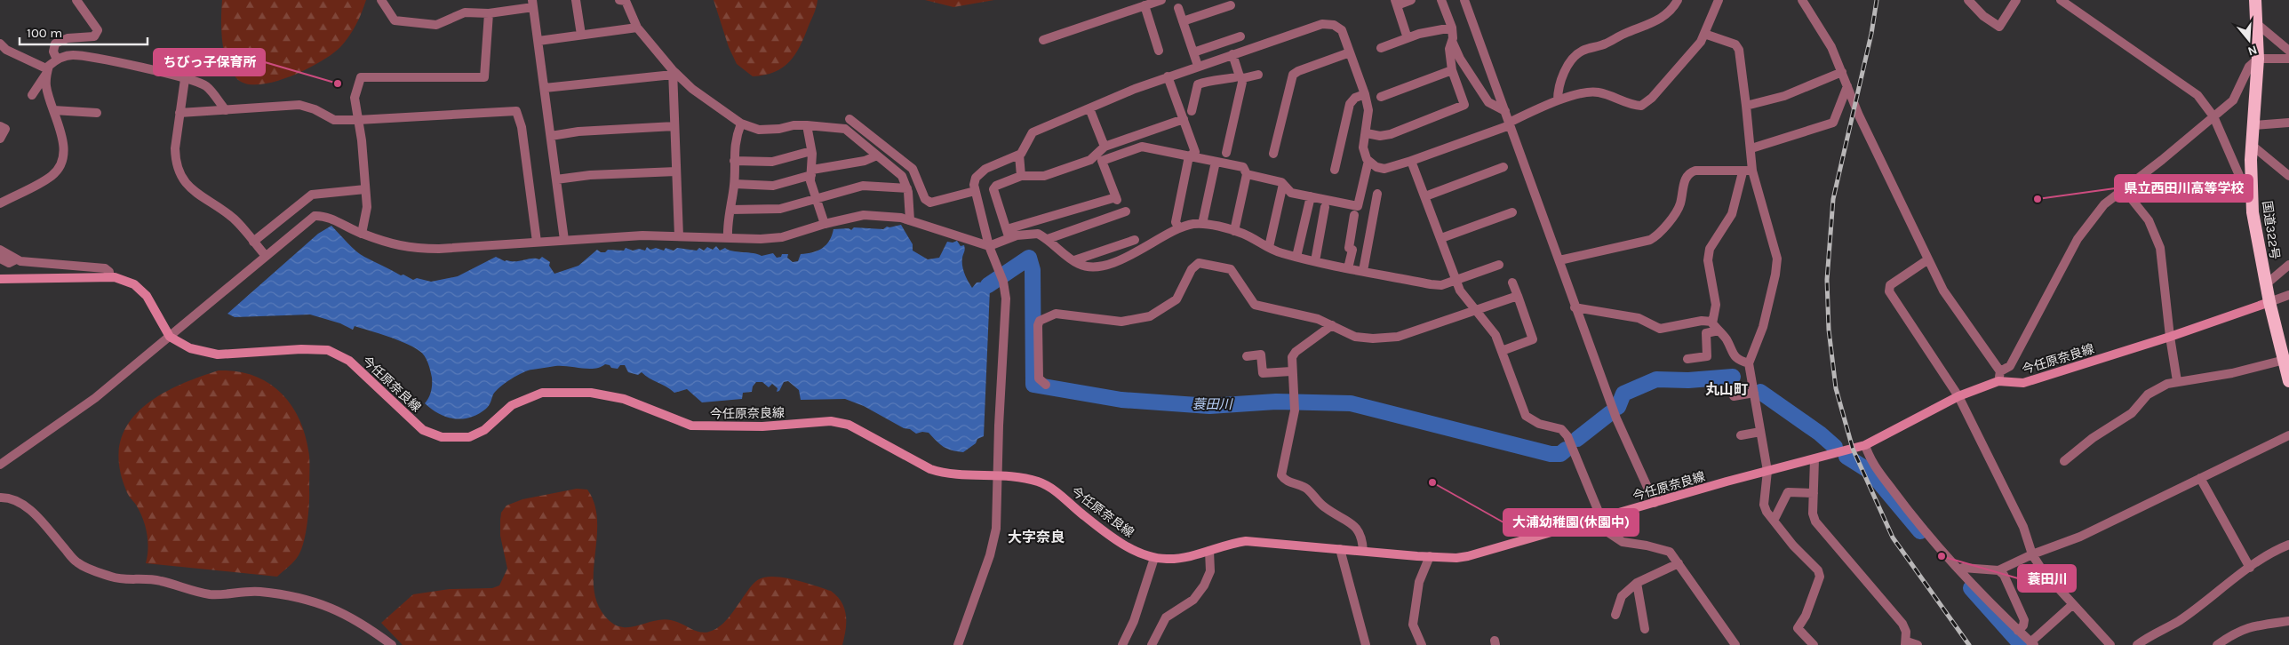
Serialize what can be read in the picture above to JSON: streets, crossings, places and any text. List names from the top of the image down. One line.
{"streets":{"highway":["国道322号"],"main road":["今任原奈良線"]},"crossings":[["国道322号","今任原奈良線"]],"districts":["丸山町","大字奈良"],"water":["蓑田川"],"places":["ちびっ子保育所","県立西田川高等学校","大浦幼稚園(休園中)","蓑田川"],"scale_bar":"100 m","north":"bottom"}
